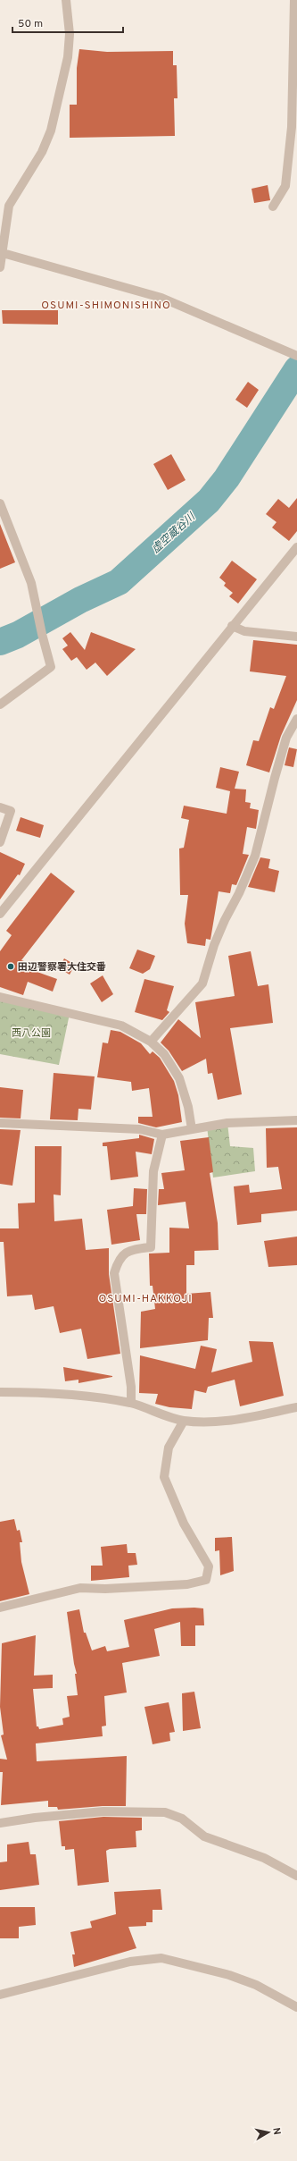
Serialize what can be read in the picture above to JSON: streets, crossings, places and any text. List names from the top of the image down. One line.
{"districts":["OSUMI-SHIMONISHINO","OSUMI-HAKKOJI"],"water":["虚空蔵谷川"],"parks":["西八公園"],"places":["田辺警察署大住交番"],"scale_bar":"50 m","north":"right"}
